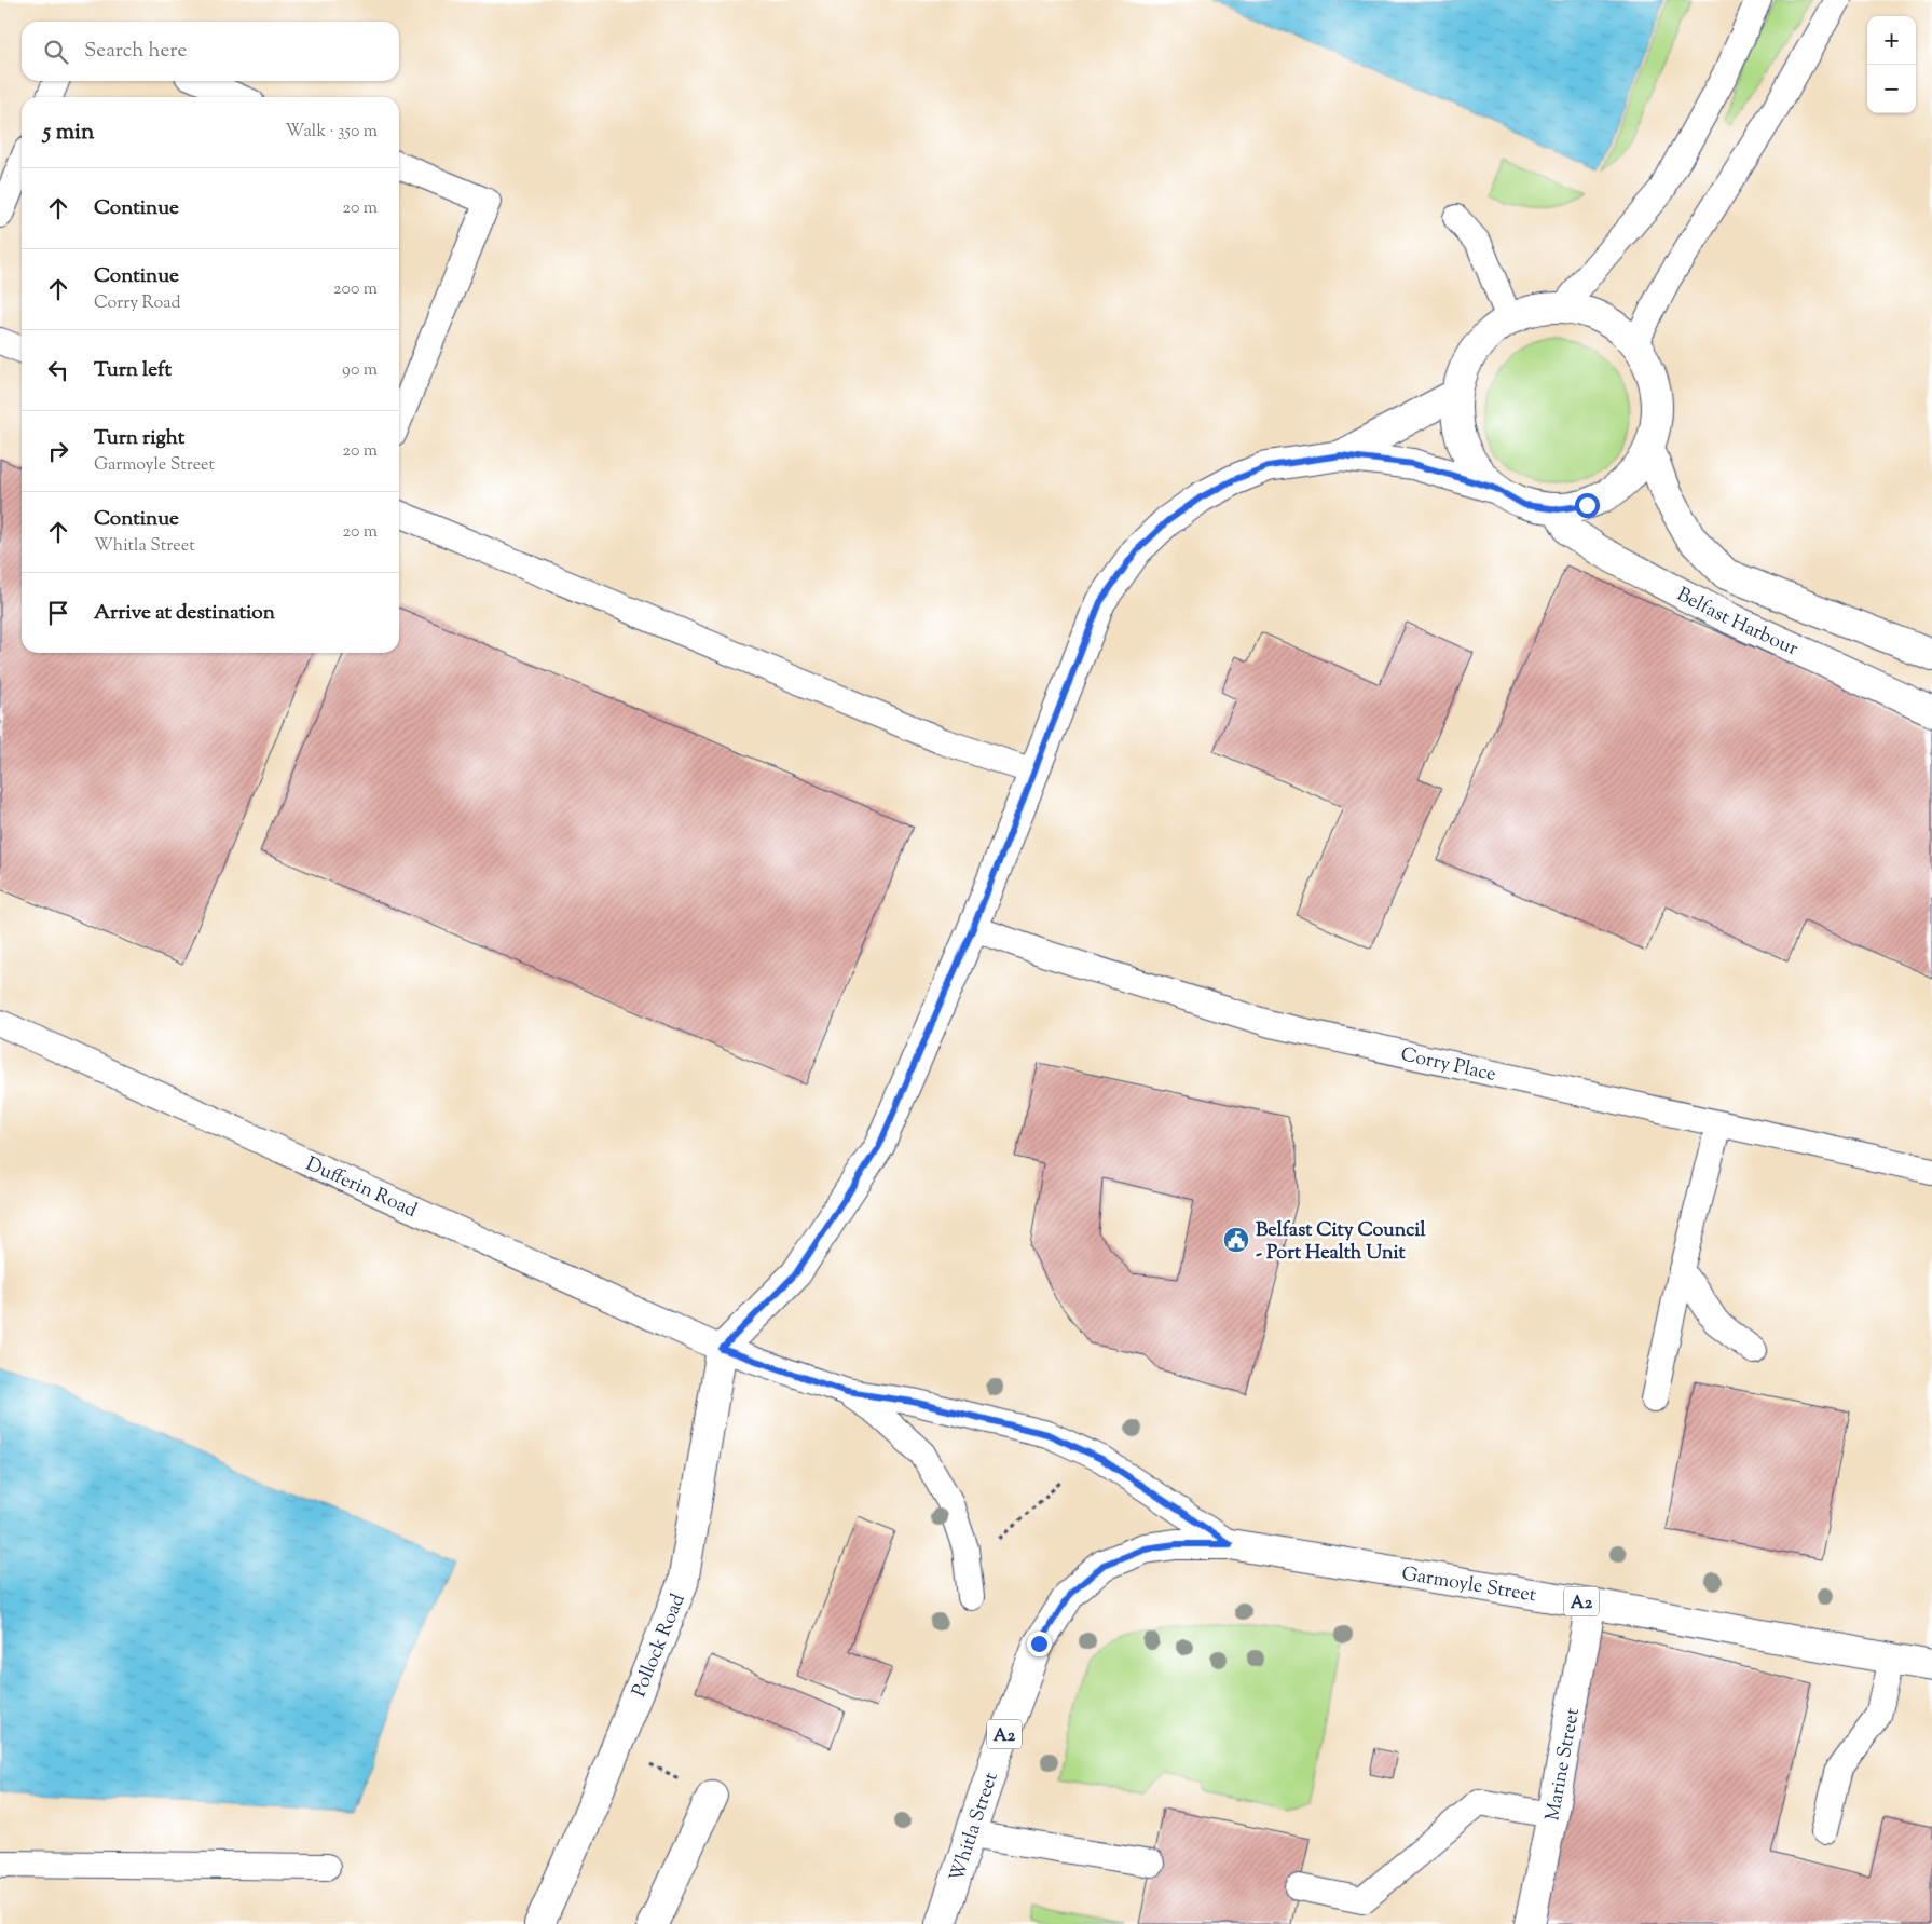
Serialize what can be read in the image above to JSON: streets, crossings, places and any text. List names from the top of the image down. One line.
{"streets":{"street":["Belfast Harbour","Garmoyle Street","A2","Pollock Road","Marine Street","Whitla Street"],"lane":["Corry Place","Dufferin Road"]},"crossings":[["Dufferin Road","Pollock Road"],["Garmoyle Street","Marine Street"],["Garmoyle Street","Whitla Street"]],"places":{"public building":["Belfast City Council - Port Health Unit"]},"page":{"map_buttons":["+","−"],"search":"Search here","heading":["5 min","Walk · 350 m"],"list":[["Continue","20 m"],["Continue","Corry Road","200 m"],["Turn left","90 m"],["Turn right","Garmoyle Street","20 m"],["Continue","Whitla Street","20 m"],"Arrive at destination"]}}
